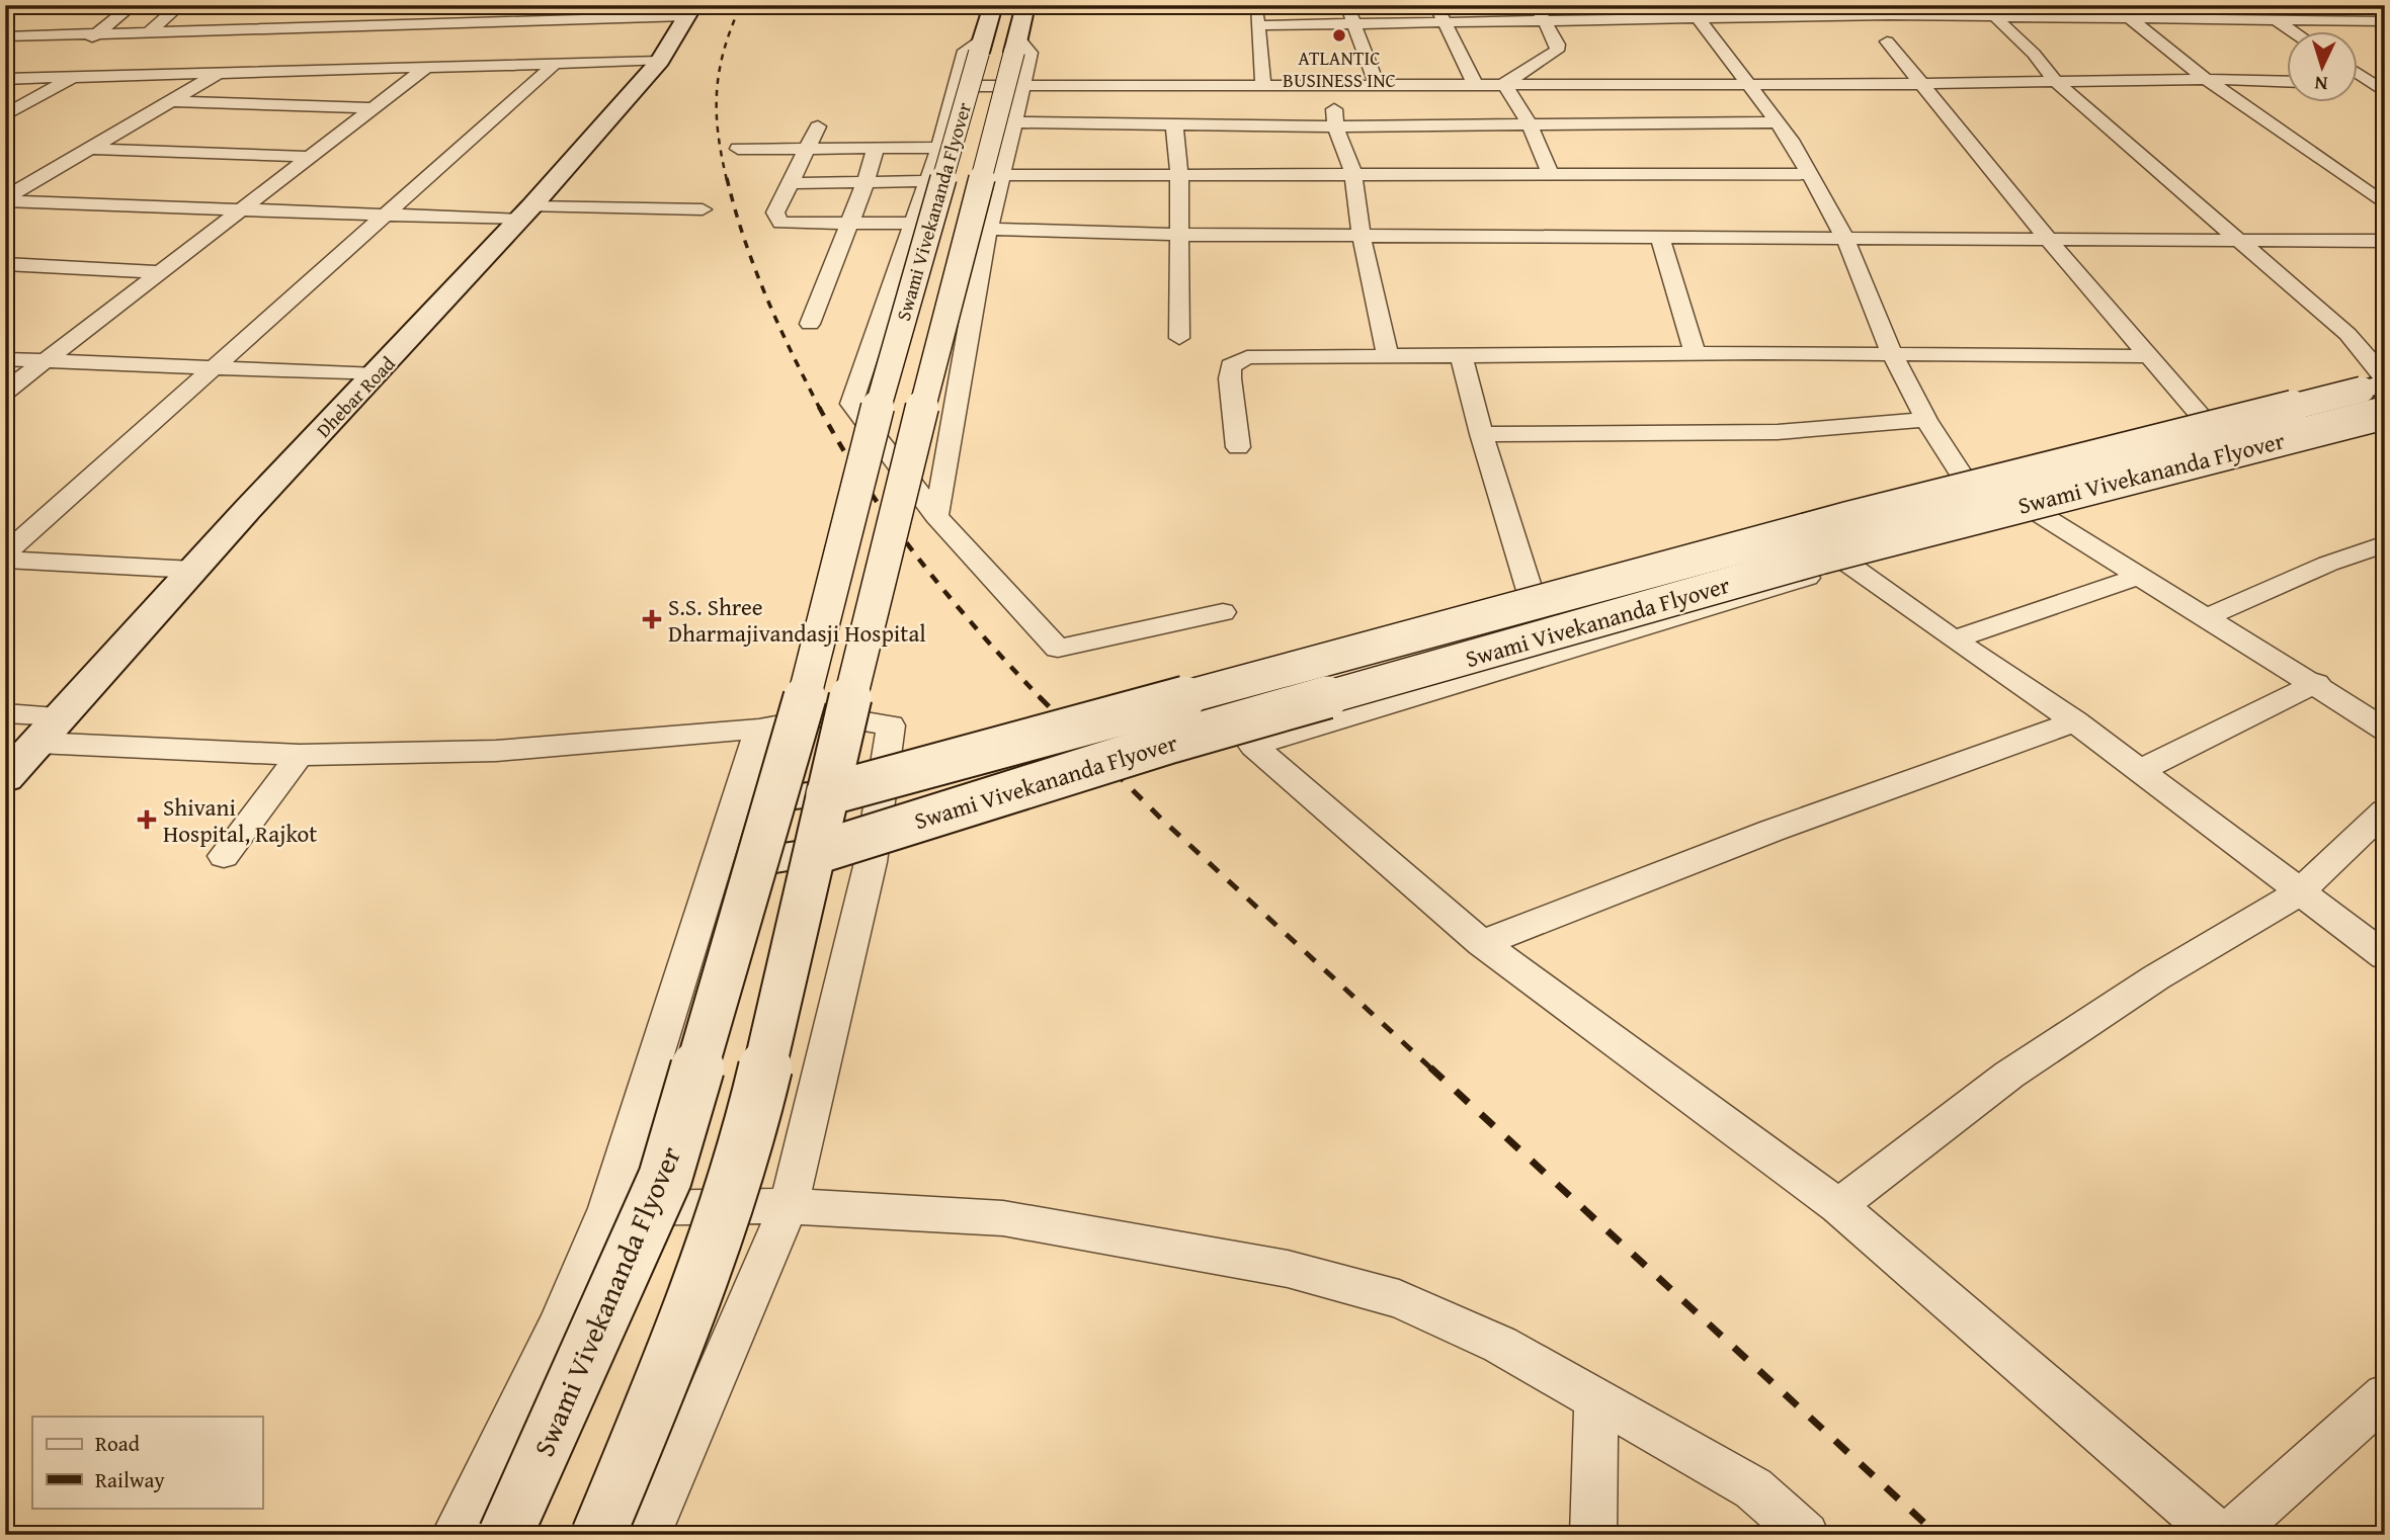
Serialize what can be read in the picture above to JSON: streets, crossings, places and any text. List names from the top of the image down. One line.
{"streets":{"main road":["Swami Vivekananda Flyover","Dhebar Road"]},"places":{"other":["ATLANTIC BUSINESS INC"],"health":["S.S. Shree Dharmajivandasji Hospital","Shivani Hospital, Rajkot"]},"legend":["Road","Railway"],"north":"bottom"}
